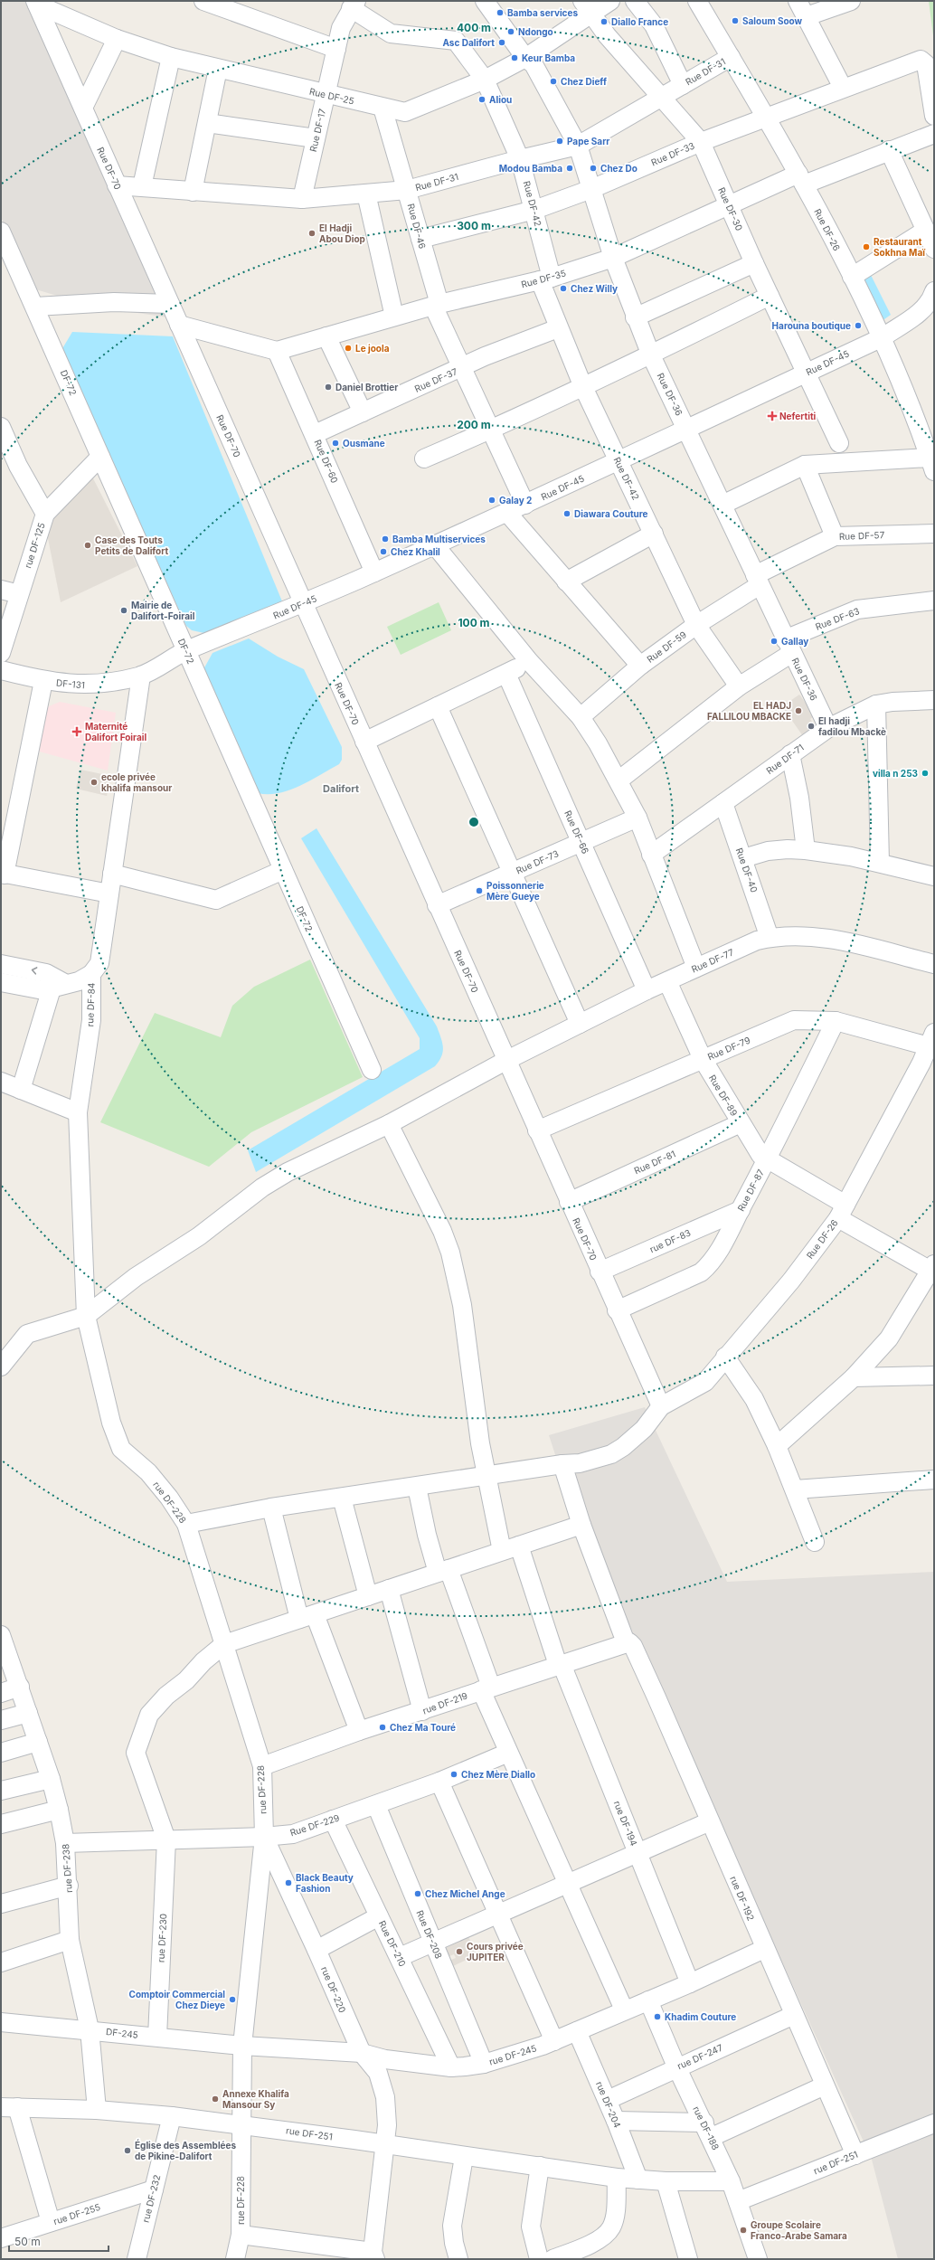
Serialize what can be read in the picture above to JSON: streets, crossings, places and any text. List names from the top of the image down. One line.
{"streets":{"street":["Rue DF-31","Rue DF-25","Rue DF-17","Rue DF-33","Rue DF-70","Rue DF-42","Rue DF-30","Rue DF-46","Rue DF-26","Rue DF-35","Rue DF-45","Rue DF-37","DF-72","Rue DF-36","Rue DF-60","Rue DF-57","rue DF-125","Rue DF-63","Rue DF-59","DF-131","Rue DF-71","Rue DF-66","Rue DF-73","Rue DF-40","Rue DF-77","rue DF-84","Rue DF-79","Rue DF-89","Rue DF-81","Rue DF-87","rue DF-83","rue DF-228","rue DF-219","rue DF-194","Rue DF-229","rue DF-238","rue DF-192","Rue DF-208","rue DF-230","Rue DF-210","rue DF-220","DF-245","rue DF-245","rue DF-247","rue DF-204","rue DF-188","rue DF-251","rue DF-232","rue DF-255"]},"crossings":[["Rue DF-31","Rue DF-17"],["Rue DF-31","Rue DF-70"],["Rue DF-31","Rue DF-42"],["Rue DF-31","Rue DF-30"],["Rue DF-31","Rue DF-46"],["Rue DF-31","Rue DF-26"],["Rue DF-31","Rue DF-36"],["Rue DF-25","Rue DF-17"],["Rue DF-25","Rue DF-70"],["Rue DF-25","Rue DF-42"],["Rue DF-25","Rue DF-30"],["Rue DF-25","Rue DF-46"],["Rue DF-25","Rue DF-36"],["Rue DF-17","Rue DF-42"],["Rue DF-33","Rue DF-42"],["Rue DF-33","Rue DF-30"],["Rue DF-33","Rue DF-46"],["Rue DF-33","Rue DF-26"],["Rue DF-33","Rue DF-36"],["Rue DF-70","Rue DF-26"],["Rue DF-70","Rue DF-45"],["Rue DF-70","Rue DF-73"],["Rue DF-70","Rue DF-77"],["Rue DF-70","Rue DF-79"],["Rue DF-70","Rue DF-81"],["Rue DF-70","Rue DF-87"],["Rue DF-70","rue DF-83"],["Rue DF-42","Rue DF-35"],["Rue DF-42","Rue DF-45"],["Rue DF-42","Rue DF-37"],["Rue DF-42","Rue DF-63"],["Rue DF-42","Rue DF-59"],["Rue DF-30","Rue DF-35"],["Rue DF-30","Rue DF-45"],["Rue DF-46","Rue DF-35"],["Rue DF-46","Rue DF-45"],["Rue DF-46","Rue DF-37"],["Rue DF-26","Rue DF-35"],["Rue DF-26","Rue DF-45"],["Rue DF-26","Rue DF-79"],["Rue DF-35","Rue DF-36"],["Rue DF-35","Rue DF-60"],["Rue DF-45","DF-72"],["Rue DF-45","Rue DF-36"],["Rue DF-45","Rue DF-60"],["Rue DF-45","DF-131"],["Rue DF-45","rue DF-84"],["Rue DF-37","Rue DF-60"],["DF-72","rue DF-125"],["Rue DF-36","Rue DF-57"],["Rue DF-36","Rue DF-63"],["Rue DF-36","Rue DF-59"],["Rue DF-36","Rue DF-71"],["Rue DF-57","Rue DF-59"],["DF-131","rue DF-84"],["Rue DF-71","Rue DF-40"],["Rue DF-66","Rue DF-73"],["Rue DF-66","Rue DF-77"],["Rue DF-40","Rue DF-77"],["Rue DF-77","rue DF-84"],["Rue DF-77","Rue DF-89"],["Rue DF-77","rue DF-228"],["rue DF-84","rue DF-228"],["Rue DF-79","Rue DF-89"],["Rue DF-79","Rue DF-87"],["Rue DF-89","Rue DF-81"],["Rue DF-89","Rue DF-87"],["Rue DF-87","rue DF-83"],["rue DF-228","rue DF-219"],["rue DF-228","Rue DF-229"],["rue DF-228","rue DF-220"],["rue DF-228","DF-245"],["rue DF-228","rue DF-245"],["rue DF-228","rue DF-251"],["rue DF-219","rue DF-194"],["rue DF-219","rue DF-192"],["rue DF-194","rue DF-245"],["Rue DF-229","rue DF-238"],["Rue DF-229","Rue DF-208"],["Rue DF-229","rue DF-230"],["Rue DF-229","Rue DF-210"],["Rue DF-229","rue DF-220"],["rue DF-238","DF-245"],["rue DF-238","rue DF-251"],["rue DF-192","rue DF-245"],["rue DF-192","rue DF-247"],["rue DF-192","rue DF-251"],["Rue DF-208","rue DF-245"],["rue DF-230","DF-245"],["Rue DF-210","rue DF-245"],["rue DF-220","rue DF-245"],["rue DF-220","rue DF-251"],["DF-245","rue DF-245"],["rue DF-245","rue DF-204"],["rue DF-245","rue DF-188"],["rue DF-247","rue DF-204"],["rue DF-247","rue DF-188"],["rue DF-204","rue DF-251"],["rue DF-188","rue DF-251"],["rue DF-251","rue DF-232"],["rue DF-232","rue DF-255"]],"districts":["Dalifort"],"places":{"other":["Bamba services","Saloum Soow","Diallo France","Ndongo","Asc Dalifort","Keur Bamba","Chez Dieff","Aliou","Pape Sarr","Modou Bamba","Chez Do","El Hadji Abou Diop","Restaurant Sokhna Maï","Chez Willy","Harouna boutique","Le joola","Daniel Brottier","Ousmane","Galay 2","Diawara Couture","Bamba Multiservices","Case des Touts Petits de Dalifort","Chez Khalil","Mairie de Dalifort-Foirail","Gallay","EL HADJ FALLILOU MBACKE","El hadji fadilou Mbackè","villa n 253","ecole privée khalifa mansour","Poissonnerie Mère Gueye","Chez Ma Touré","Chez Mère Diallo","Black Beauty Fashion","Chez Michel Ange","Cours privée JUPITER","Comptoir Commercial Chez Dieye","Khadim Couture","Annexe Khalifa Mansour Sy","Église des Assemblées de Pikine-Dalifort","Groupe Scolaire Franco-Arabe Samara"],"health":["Nefertiti","Maternité Dalifort Foirail"]},"scale_bar":"50 m","rings":["400 m","300 m","200 m","100 m"]}
